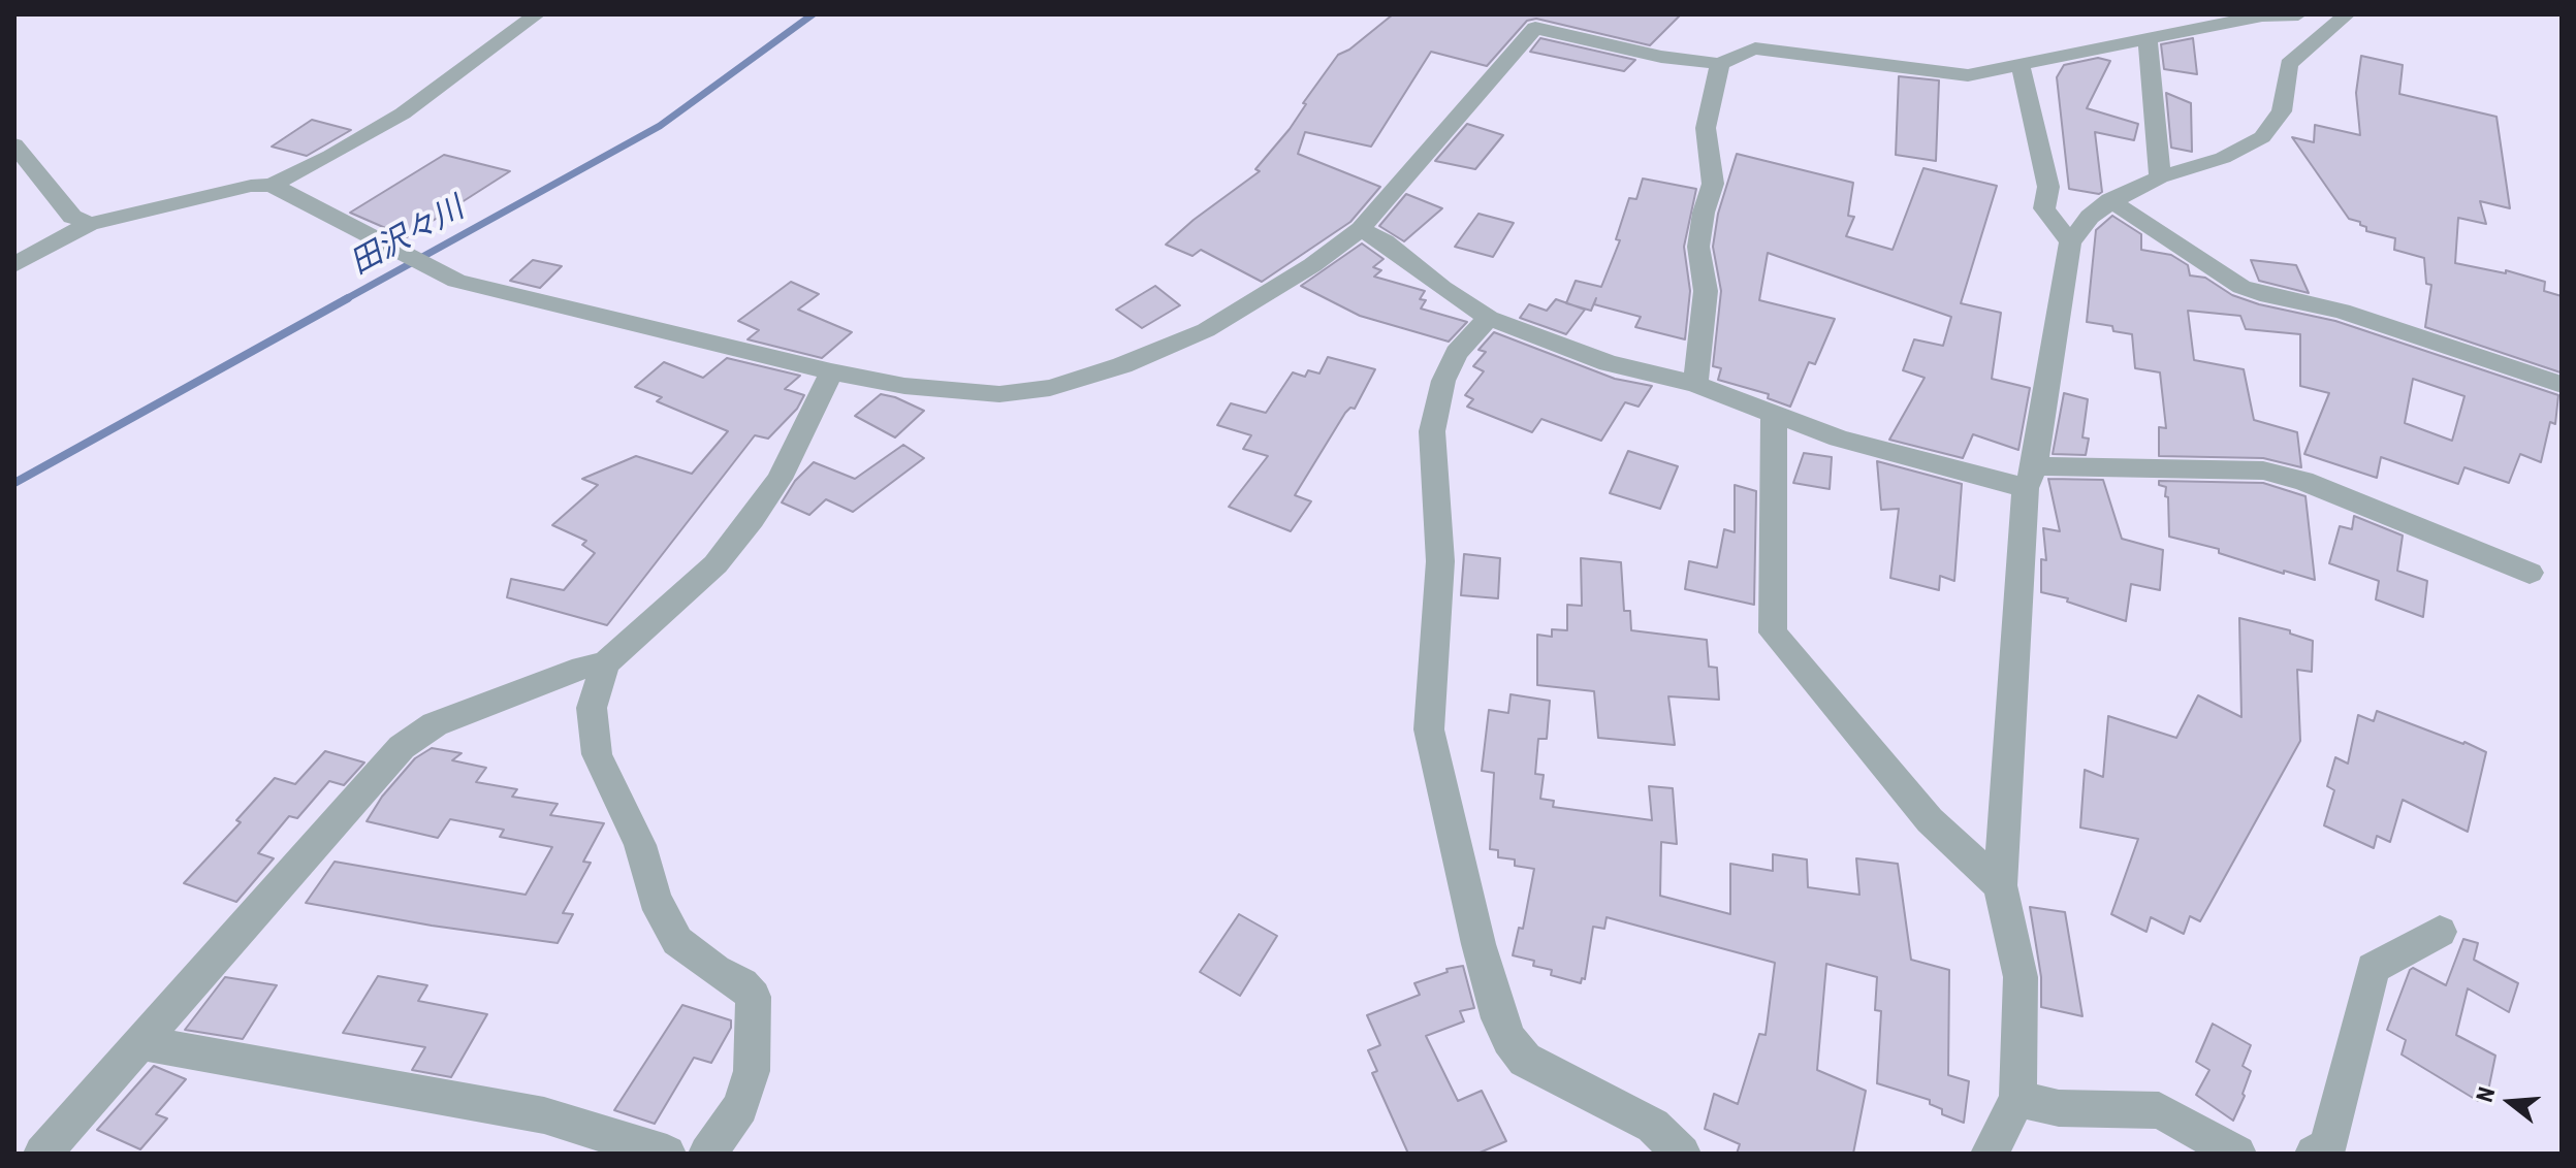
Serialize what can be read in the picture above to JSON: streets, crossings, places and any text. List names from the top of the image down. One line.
{"water":["田沢々川"],"north":"left"}
